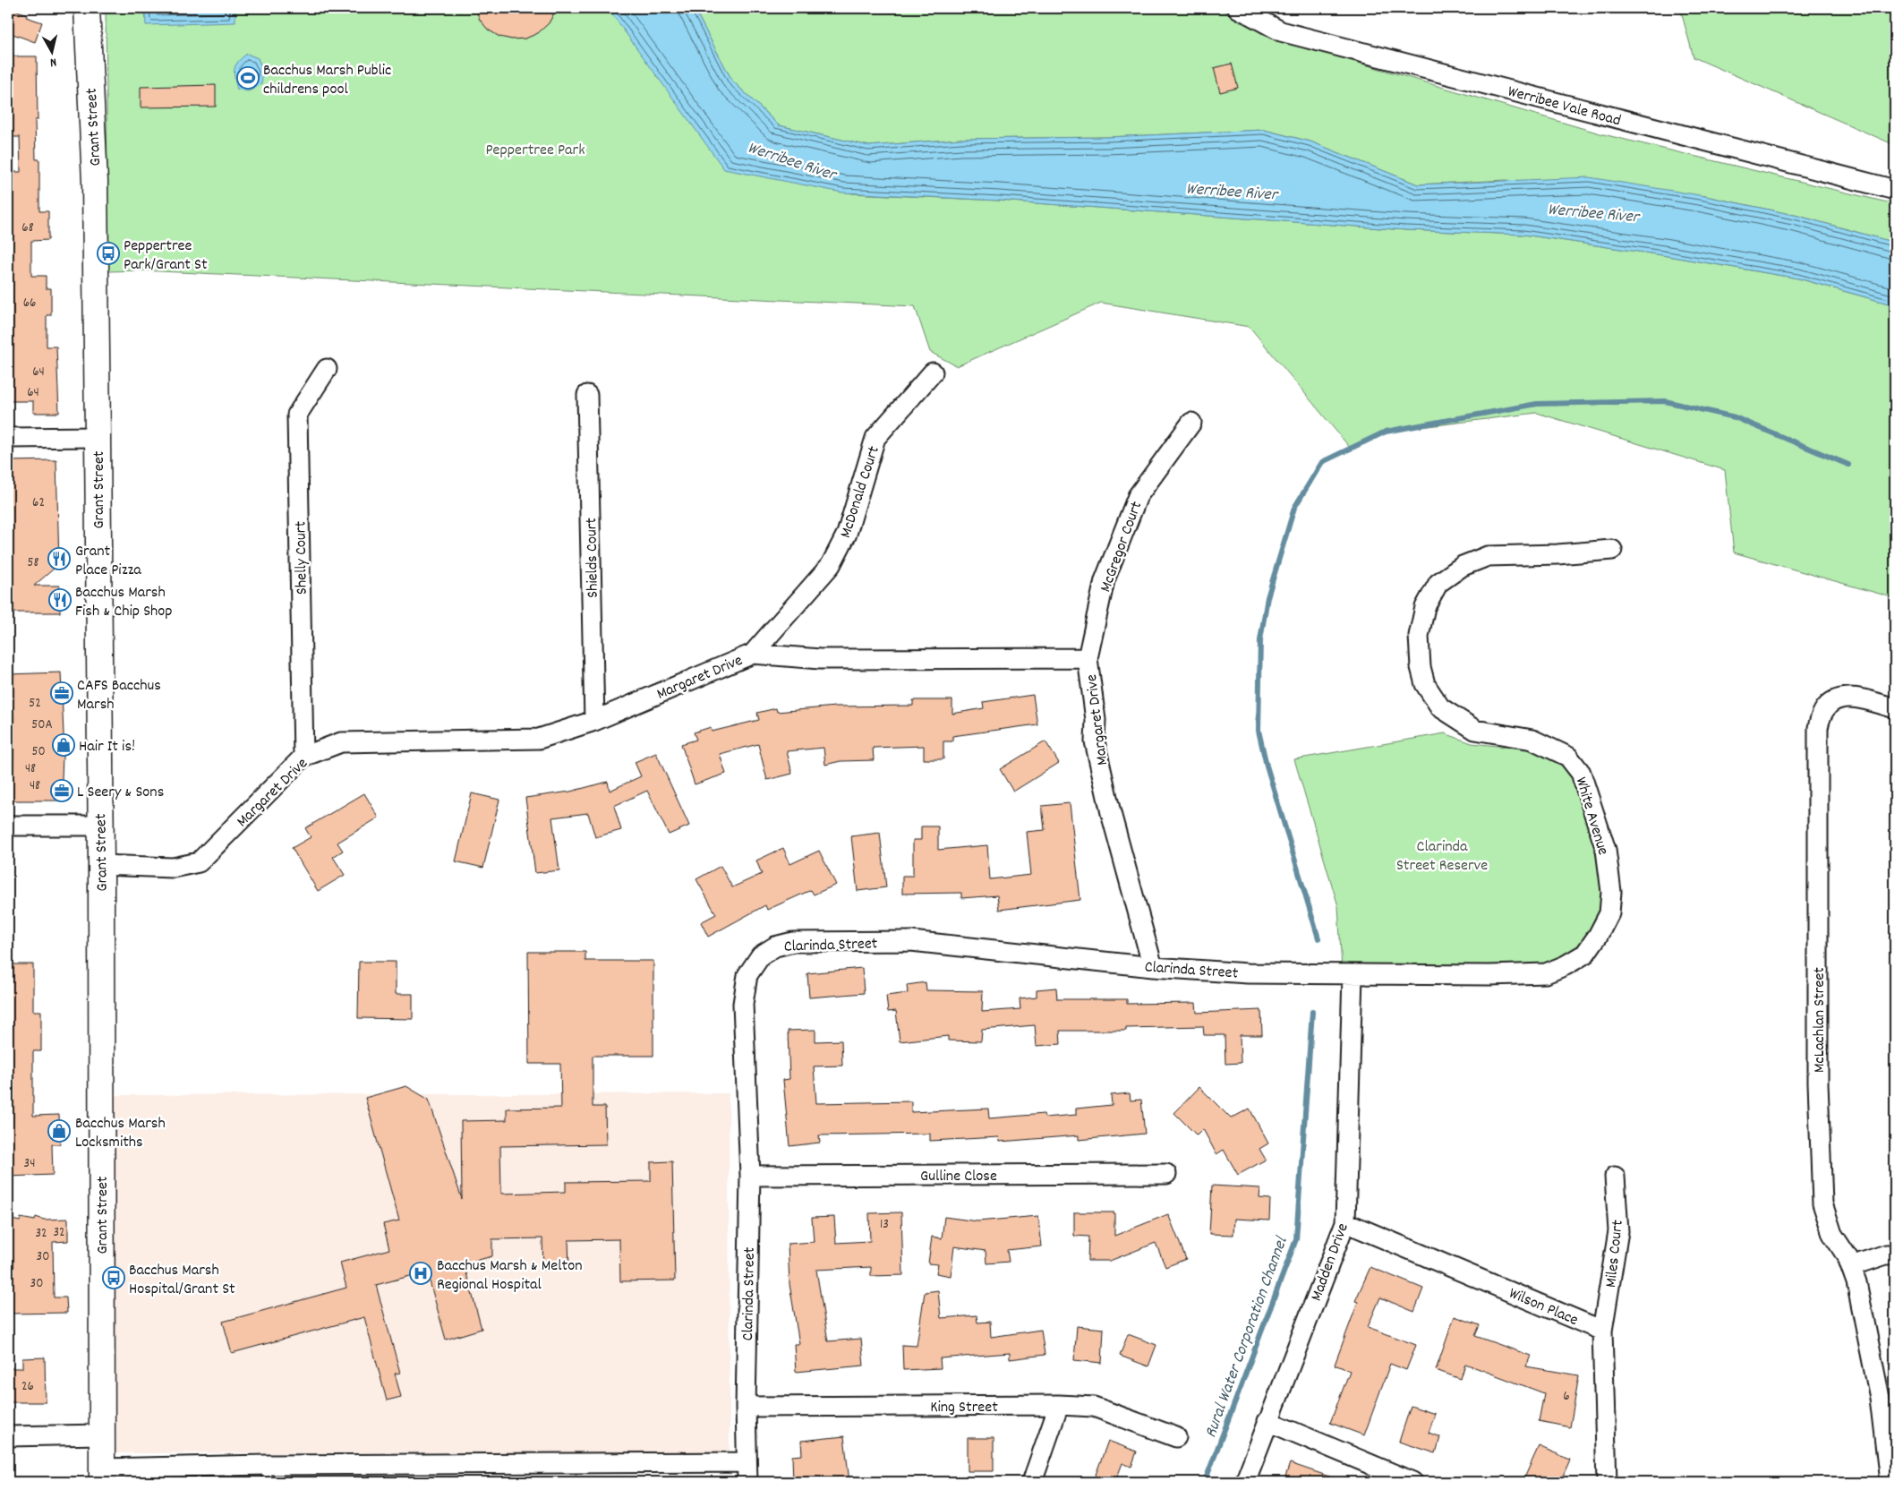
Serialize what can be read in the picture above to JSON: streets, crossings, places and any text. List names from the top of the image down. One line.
{"streets":{"main road":["Grant Street"],"street":["Werribee Vale Road","McDonald Court","McGregor Court","Shelly Court","Shields Court","Margaret Drive","White Avenue","Clarinda Street","McLachlan Street","Gulline Close","Miles Court","Madden Drive","Wilson Place","King Street"]},"crossings":[["Grant Street","Margaret Drive"],["McDonald Court","Margaret Drive"],["McGregor Court","Margaret Drive"],["Shelly Court","Margaret Drive"],["Shields Court","Margaret Drive"],["Margaret Drive","Clarinda Street"],["White Avenue","Clarinda Street"],["White Avenue","Madden Drive"],["Clarinda Street","Gulline Close"],["Clarinda Street","Madden Drive"],["Clarinda Street","King Street"],["Miles Court","Wilson Place"],["Madden Drive","Wilson Place"]],"water":["Werribee River","Rural Water Corporation Channel"],"parks":["Peppertree Park","Clarinda Street Reserve"],"places":{"sports":["Bacchus Marsh Public childrens pool"],"bus stop":["Peppertree Park/Grant St","Bacchus Marsh Hospital/Grant St"],"restaurant":["Grant Place Pizza","Bacchus Marsh Fish & Chip Shop"],"office":["CAFS Bacchus Marsh","L Seery & Sons"],"shop":["Hair It is!","Bacchus Marsh Locksmiths"],"hospital":["Bacchus Marsh & Melton Regional Hospital"]},"house_numbers":["68","66","64","64","62","58","52","50A","50","48","48","34","13","32","32","30","30","26","6"],"north":"bottom"}
